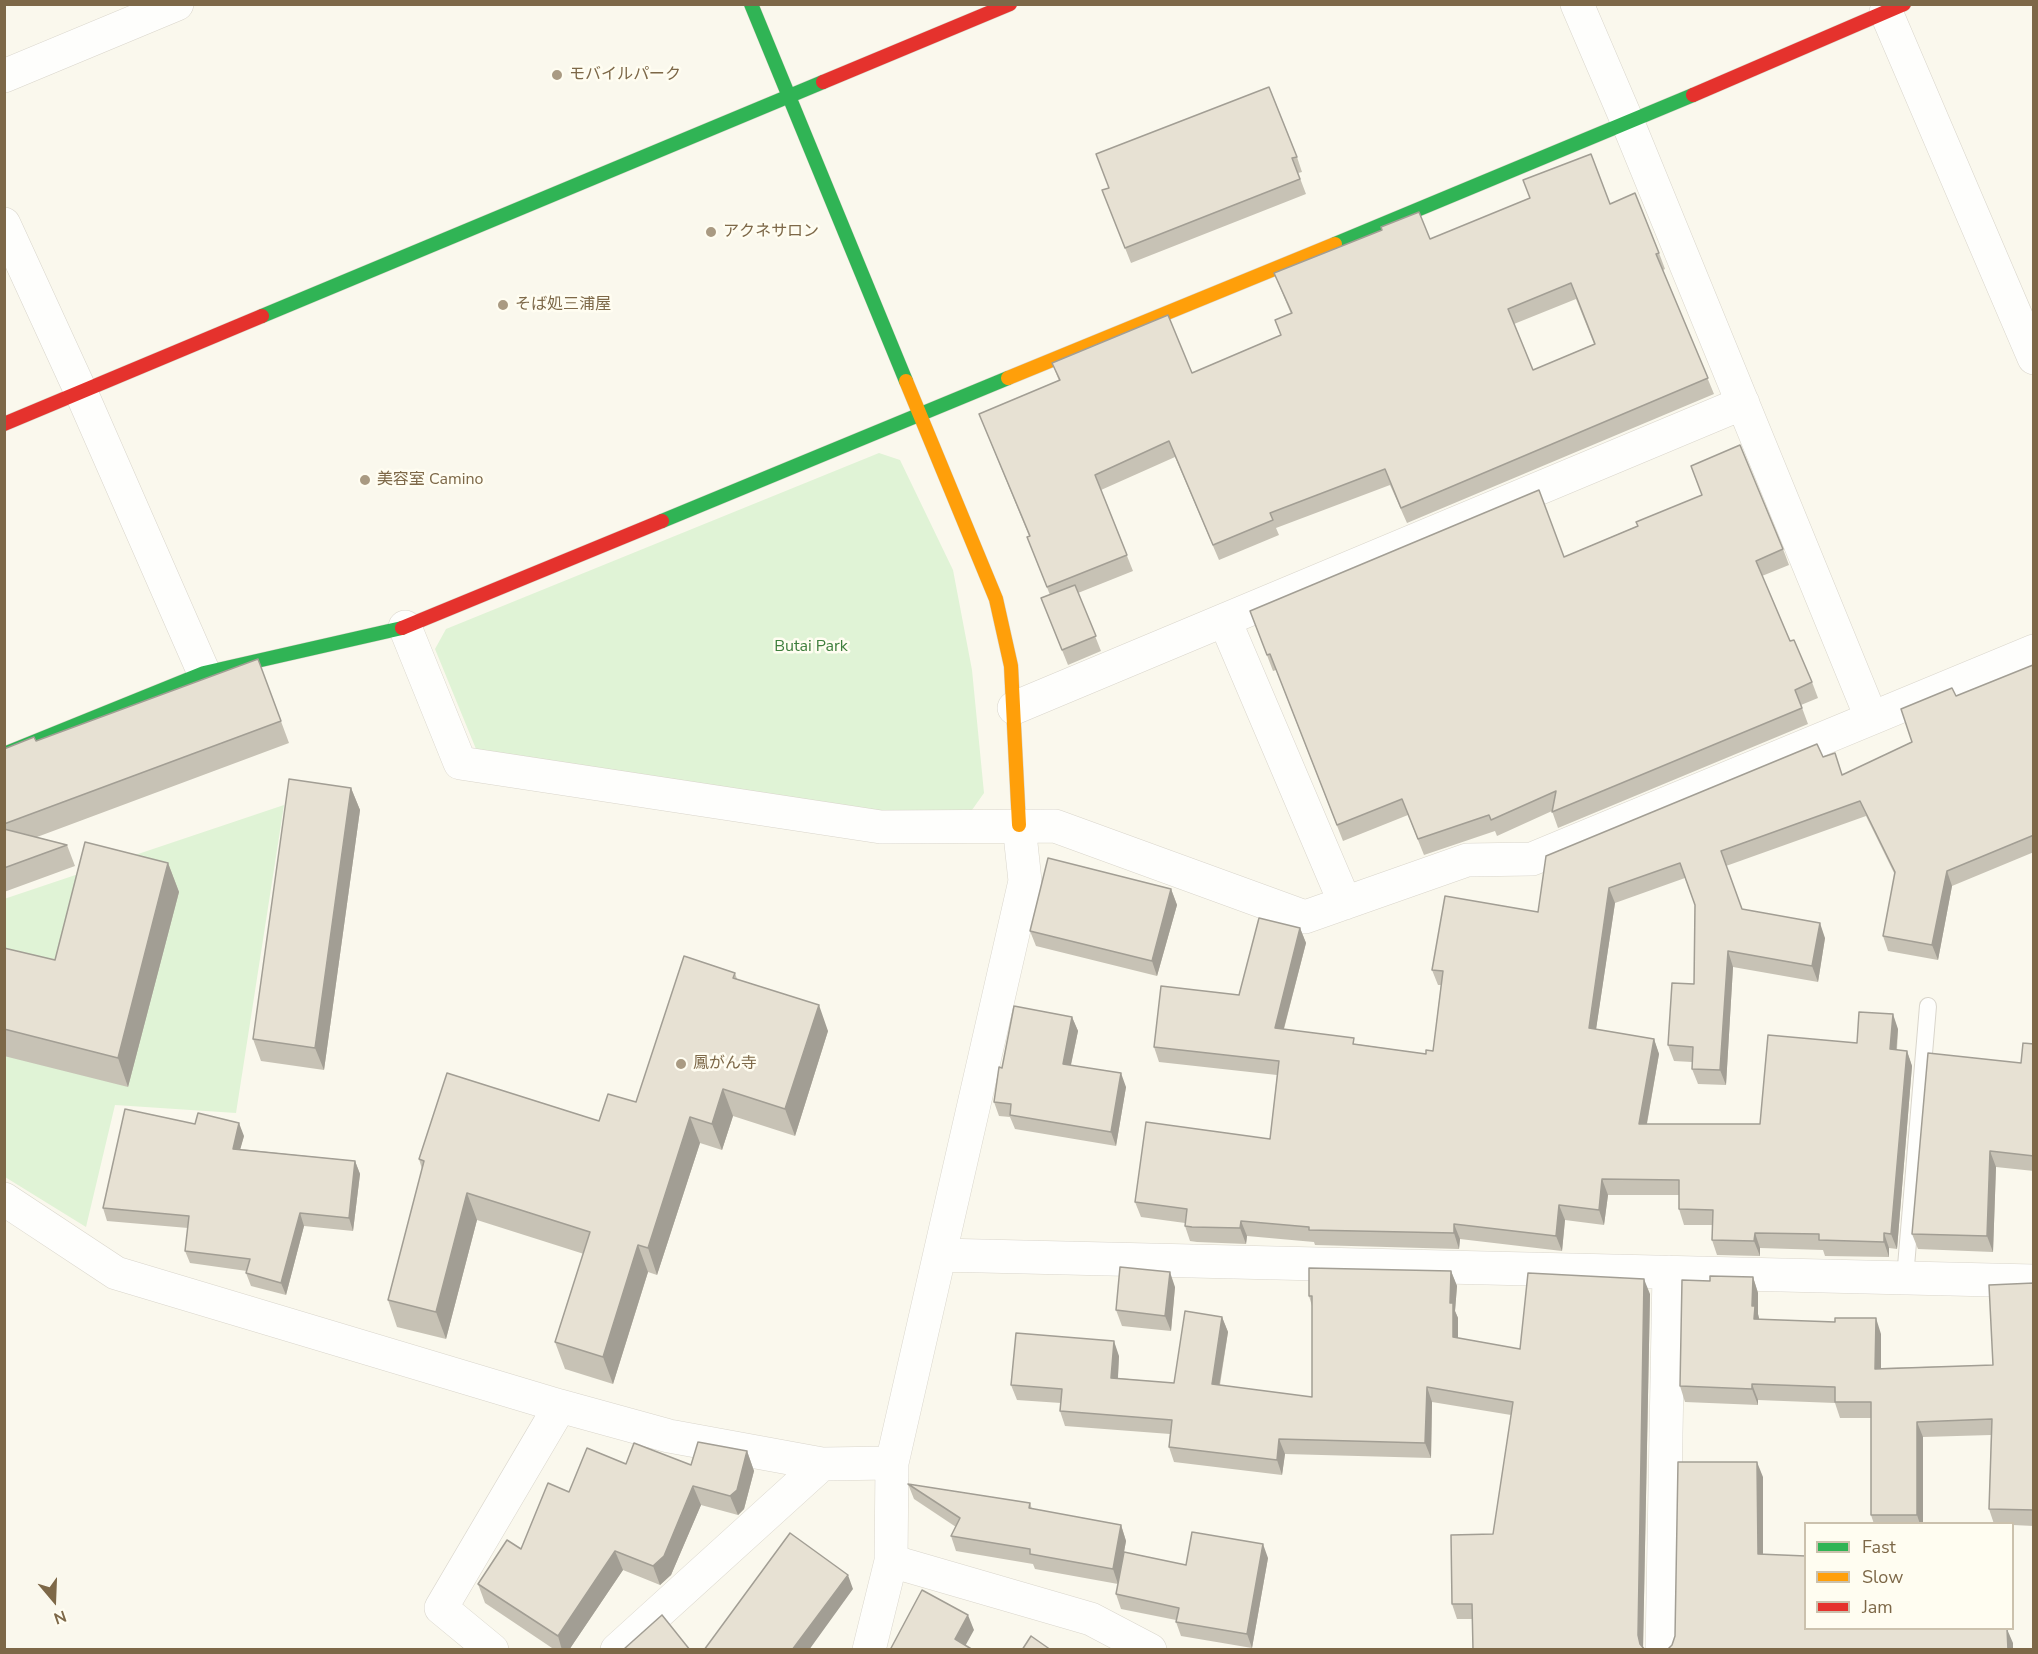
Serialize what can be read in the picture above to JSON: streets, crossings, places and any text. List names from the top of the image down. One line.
{"parks":["Butai Park"],"places":["モバイルパーク","アクネサロン","そば処三浦屋","美容室 Camino","鳳がん寺"],"legend":["Fast","Slow","Jam"],"north":"bottom"}
